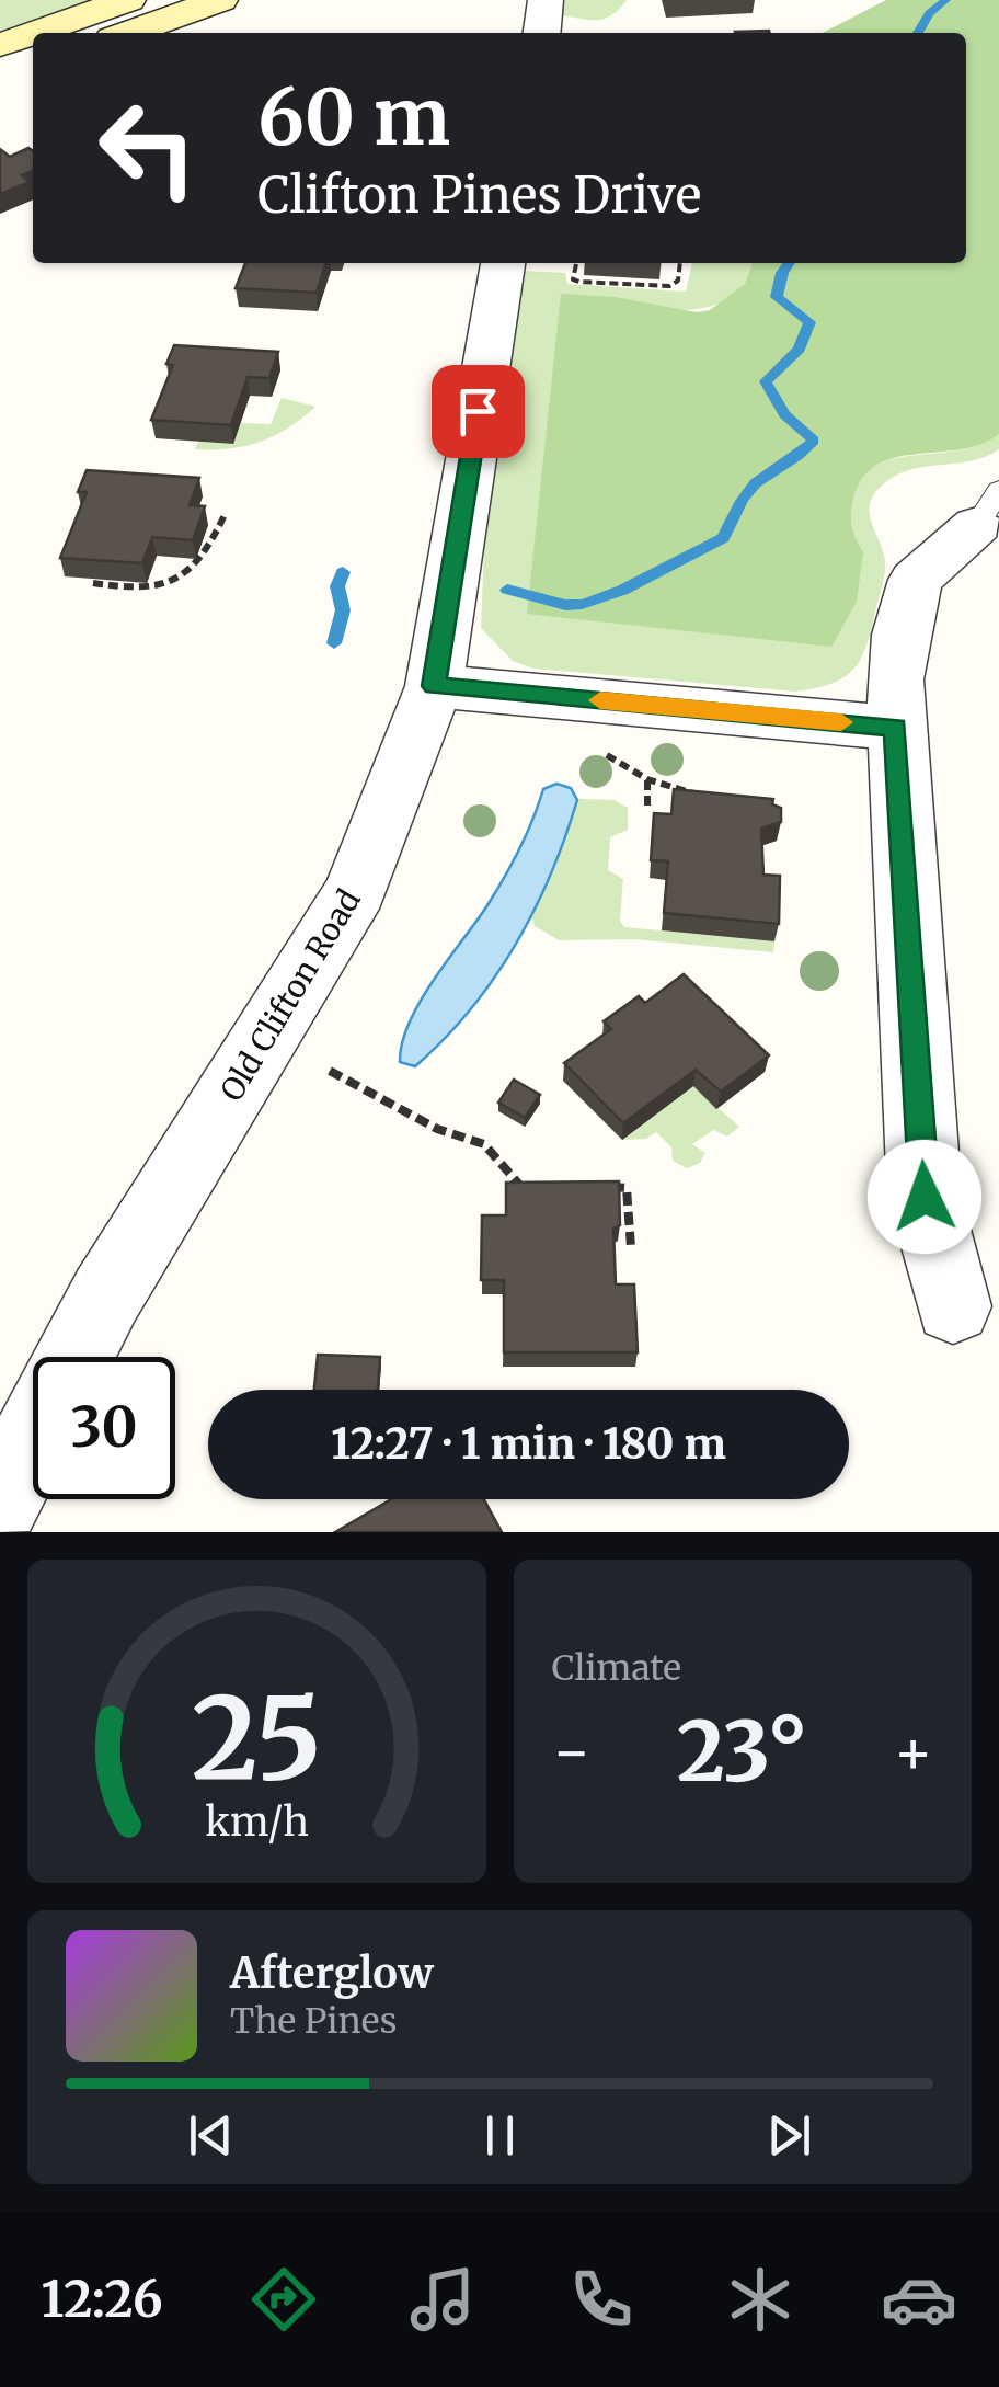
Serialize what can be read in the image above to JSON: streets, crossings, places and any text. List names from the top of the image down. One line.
{"streets":{"street":["Old Clifton Road"]},"page":{"turn":["60 m","Clifton Pines Drive"],"limit":"30","trip":"12:27 · 1 min · 180 m","tile":"Climate","heat":["−","23°","+"],"song":["Afterglow","The Pines"],"tabs":"12:26","gauge":["25","km/h"]}}
